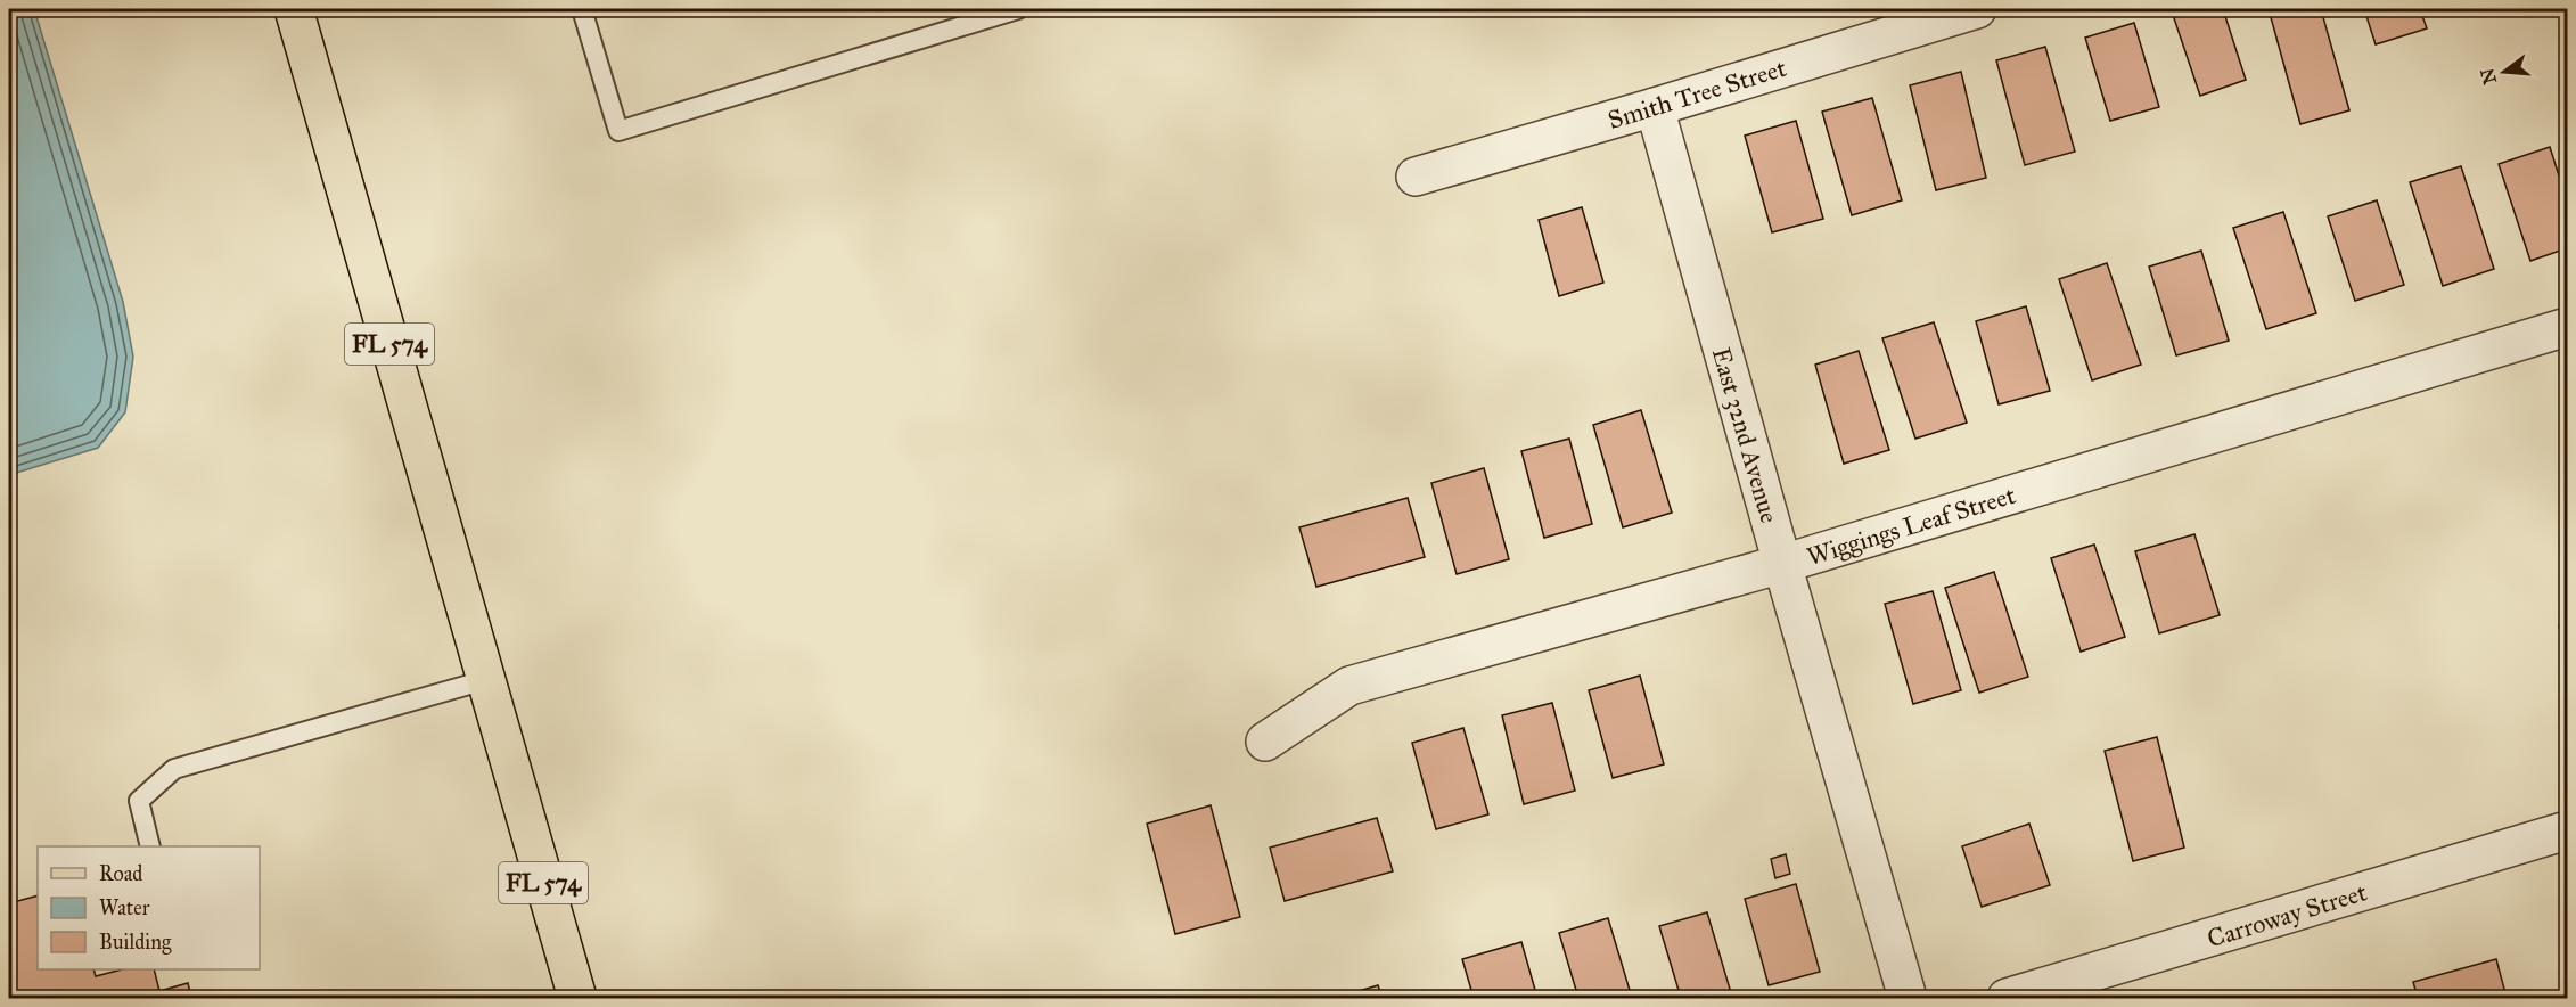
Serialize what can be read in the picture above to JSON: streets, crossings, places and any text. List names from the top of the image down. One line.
{"streets":{"main road":["FL 574"],"street":["Smith Tree Street","East 32nd Avenue","Wiggings Leaf Street","Carroway Street"]},"crossings":[["Smith Tree Street","East 32nd Avenue"],["East 32nd Avenue","Wiggings Leaf Street"]],"legend":["Road","Water","Building"],"north":"left"}
